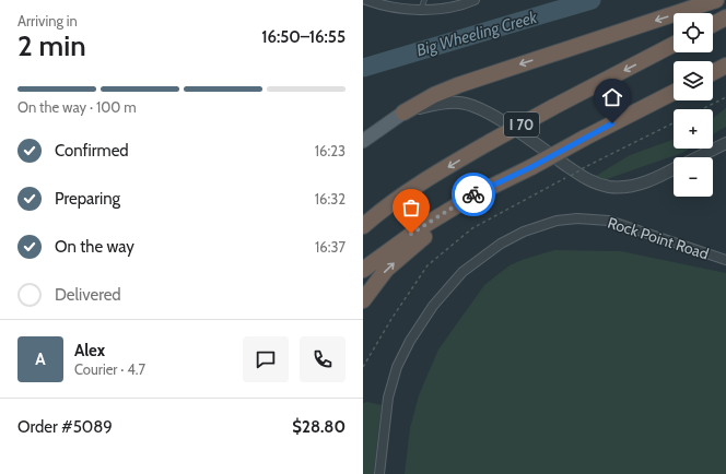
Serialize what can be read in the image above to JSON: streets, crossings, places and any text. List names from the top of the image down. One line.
{"streets":{"highway":["I 70"],"street":["Rock Point Road"]},"water":["Big Wheeling Creek"],"page":{"heading":["2 min","Arriving in","16:50–16:55"],"panel":["Alex","Courier · 4.7","Order #5089","$28.80"],"map_buttons":["+","−"],"bar":"On the way · 100 m","list":[["Confirmed","16:23"],["Preparing","16:32"],["On the way","16:37"],"Delivered"],"round":"A"}}
